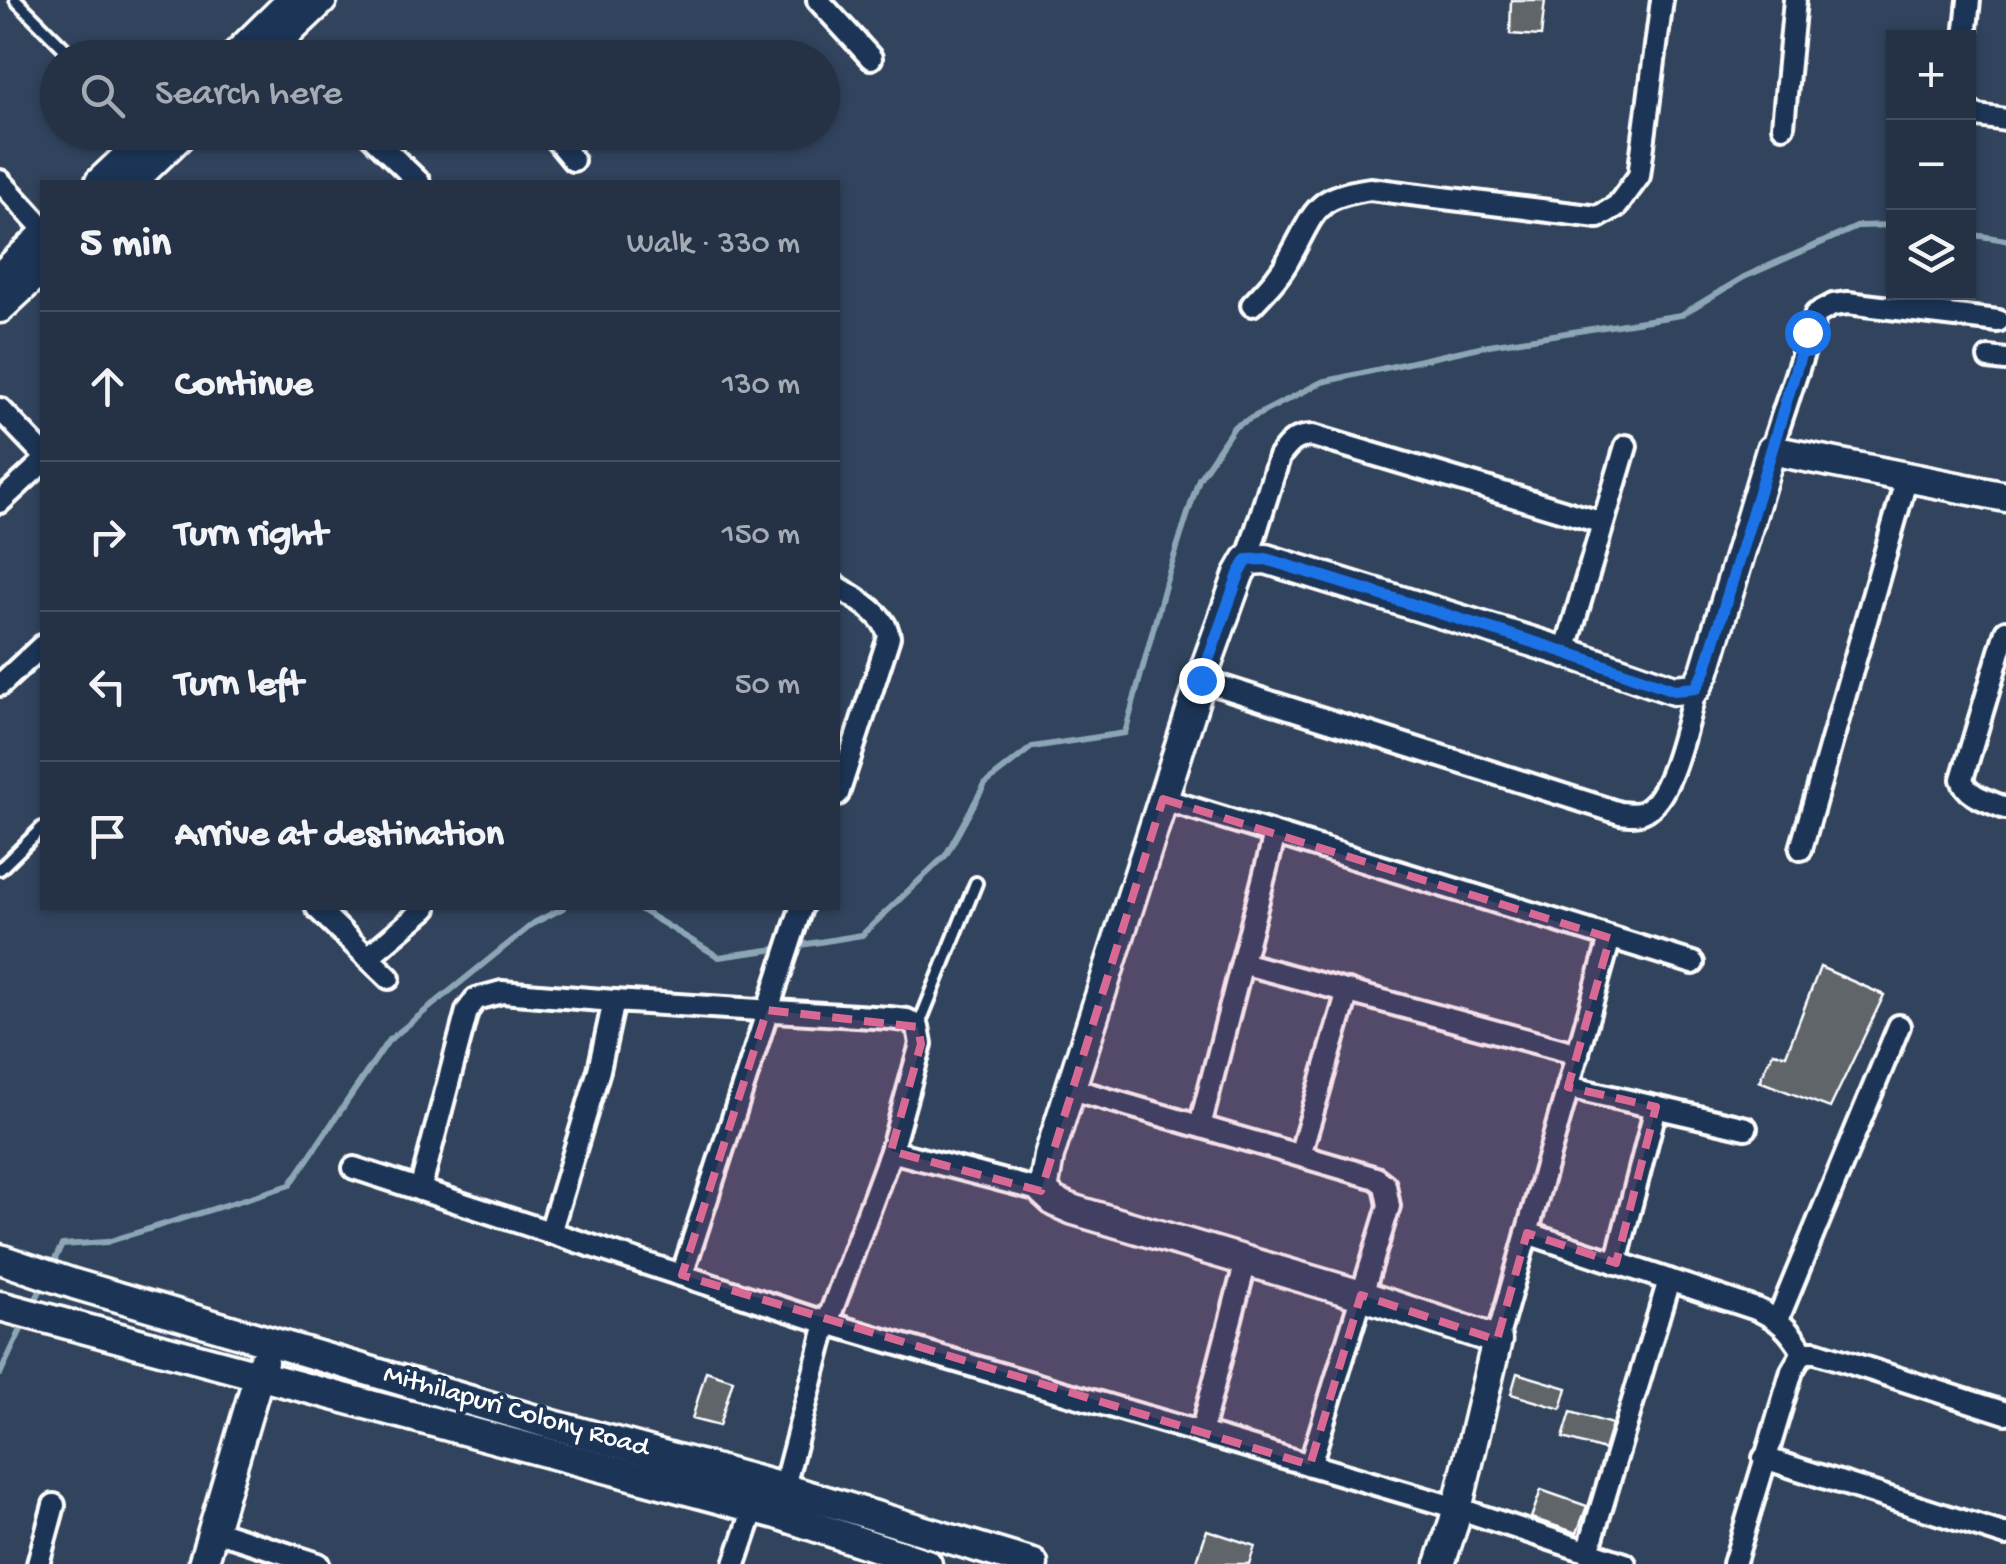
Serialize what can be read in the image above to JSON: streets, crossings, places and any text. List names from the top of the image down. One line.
{"streets":{"street":["Mithilapuri Colony Road"]},"page":{"map_buttons":["+","−"],"search":"Search here","heading":["5 min","Walk · 330 m"],"list":[["Continue","130 m"],["Turn right","150 m"],["Turn left","50 m"],"Arrive at destination"]}}
